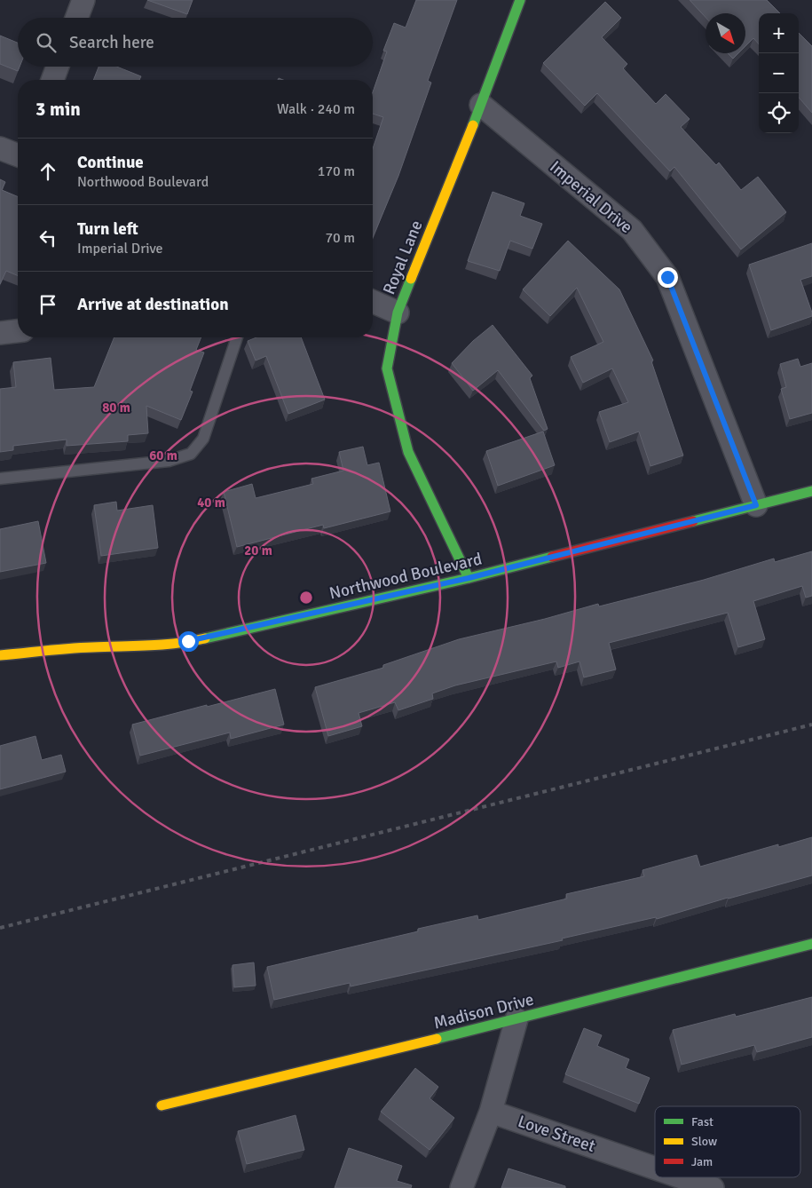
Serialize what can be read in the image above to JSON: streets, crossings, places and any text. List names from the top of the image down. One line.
{"streets":{"street":["Imperial Drive","Royal Lane","Northwood Boulevard","Madison Drive","Love Street"]},"crossings":[["Imperial Drive","Royal Lane"],["Imperial Drive","Northwood Boulevard"],["Royal Lane","Northwood Boulevard"]],"legend":["Fast","Slow","Jam"],"north":"bottom right","page":{"map_buttons":["+","−"],"search":"Search here","heading":["3 min","Walk · 240 m"],"list":[["Continue","Northwood Boulevard","170 m"],["Turn left","Imperial Drive","70 m"],"Arrive at destination"]},"rings":["80 m","60 m","40 m","20 m"]}
